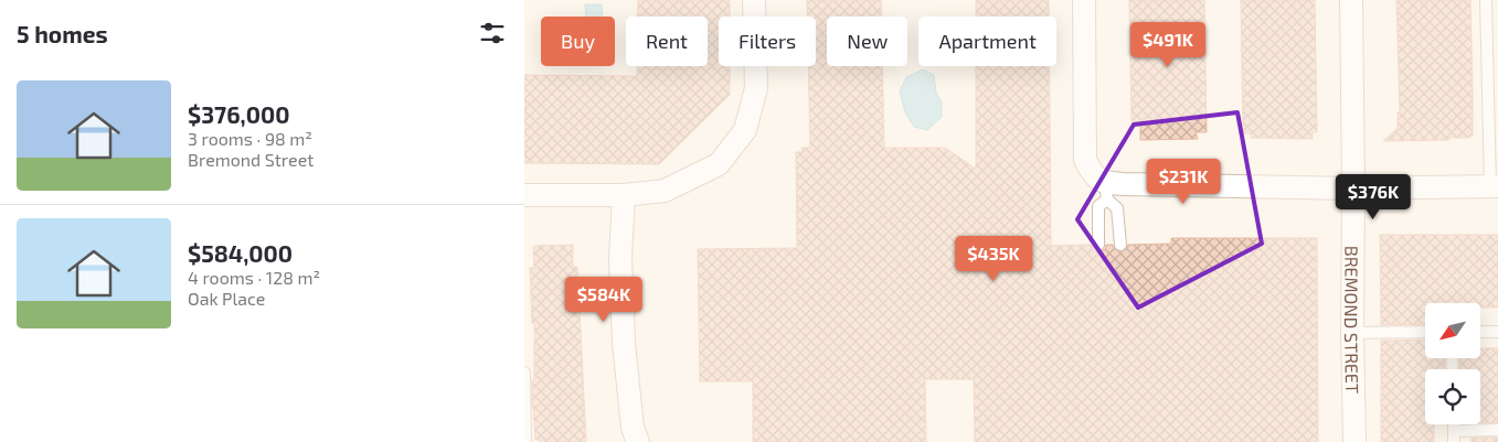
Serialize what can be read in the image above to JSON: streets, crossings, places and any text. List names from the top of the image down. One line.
{"streets":{"street":["BREMOND STREET"]},"north":"bottom left","page":{"heading":"5 homes","chip":["Buy","Rent","Filters","New","Apartment"],"price":["$491K","$231K","$376K","$435K","$584K"],"list":[{"name":"$376,000","note":"3 rooms · 98 m² · Bremond Street"},{"name":"$584,000","note":"4 rooms · 128 m² · Oak Place"}]}}
